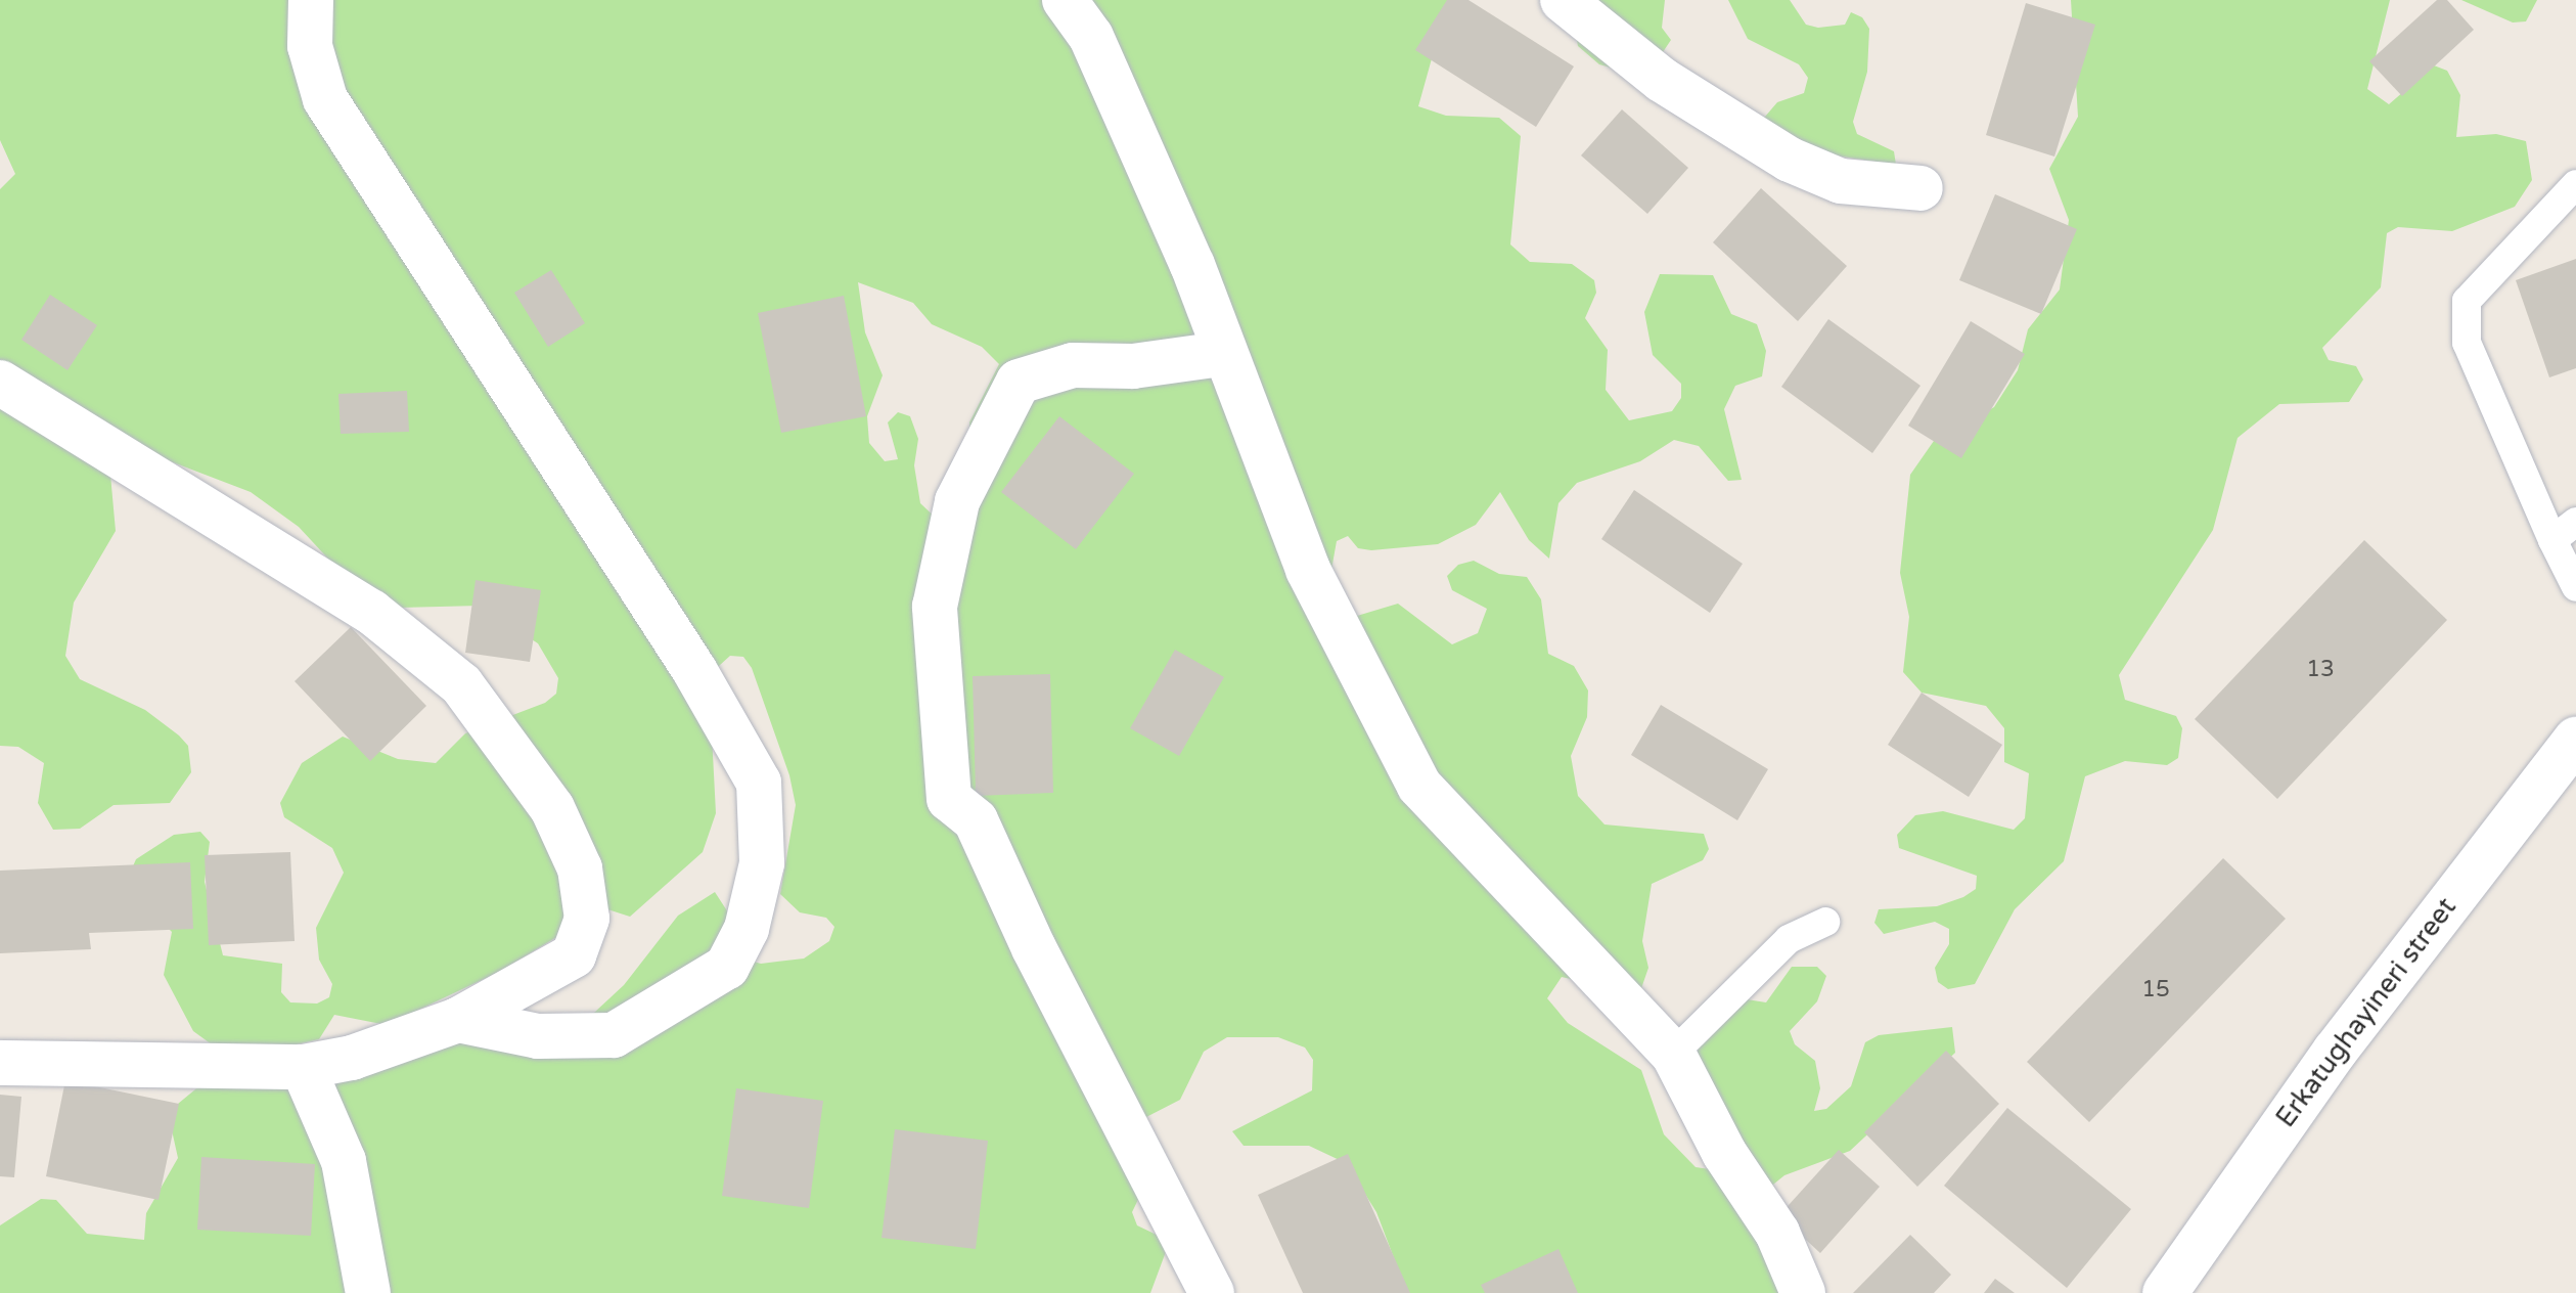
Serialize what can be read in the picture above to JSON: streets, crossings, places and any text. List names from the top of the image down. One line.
{"streets":{"street":["Erkatughayineri street"]},"house_numbers":["13","15"]}
